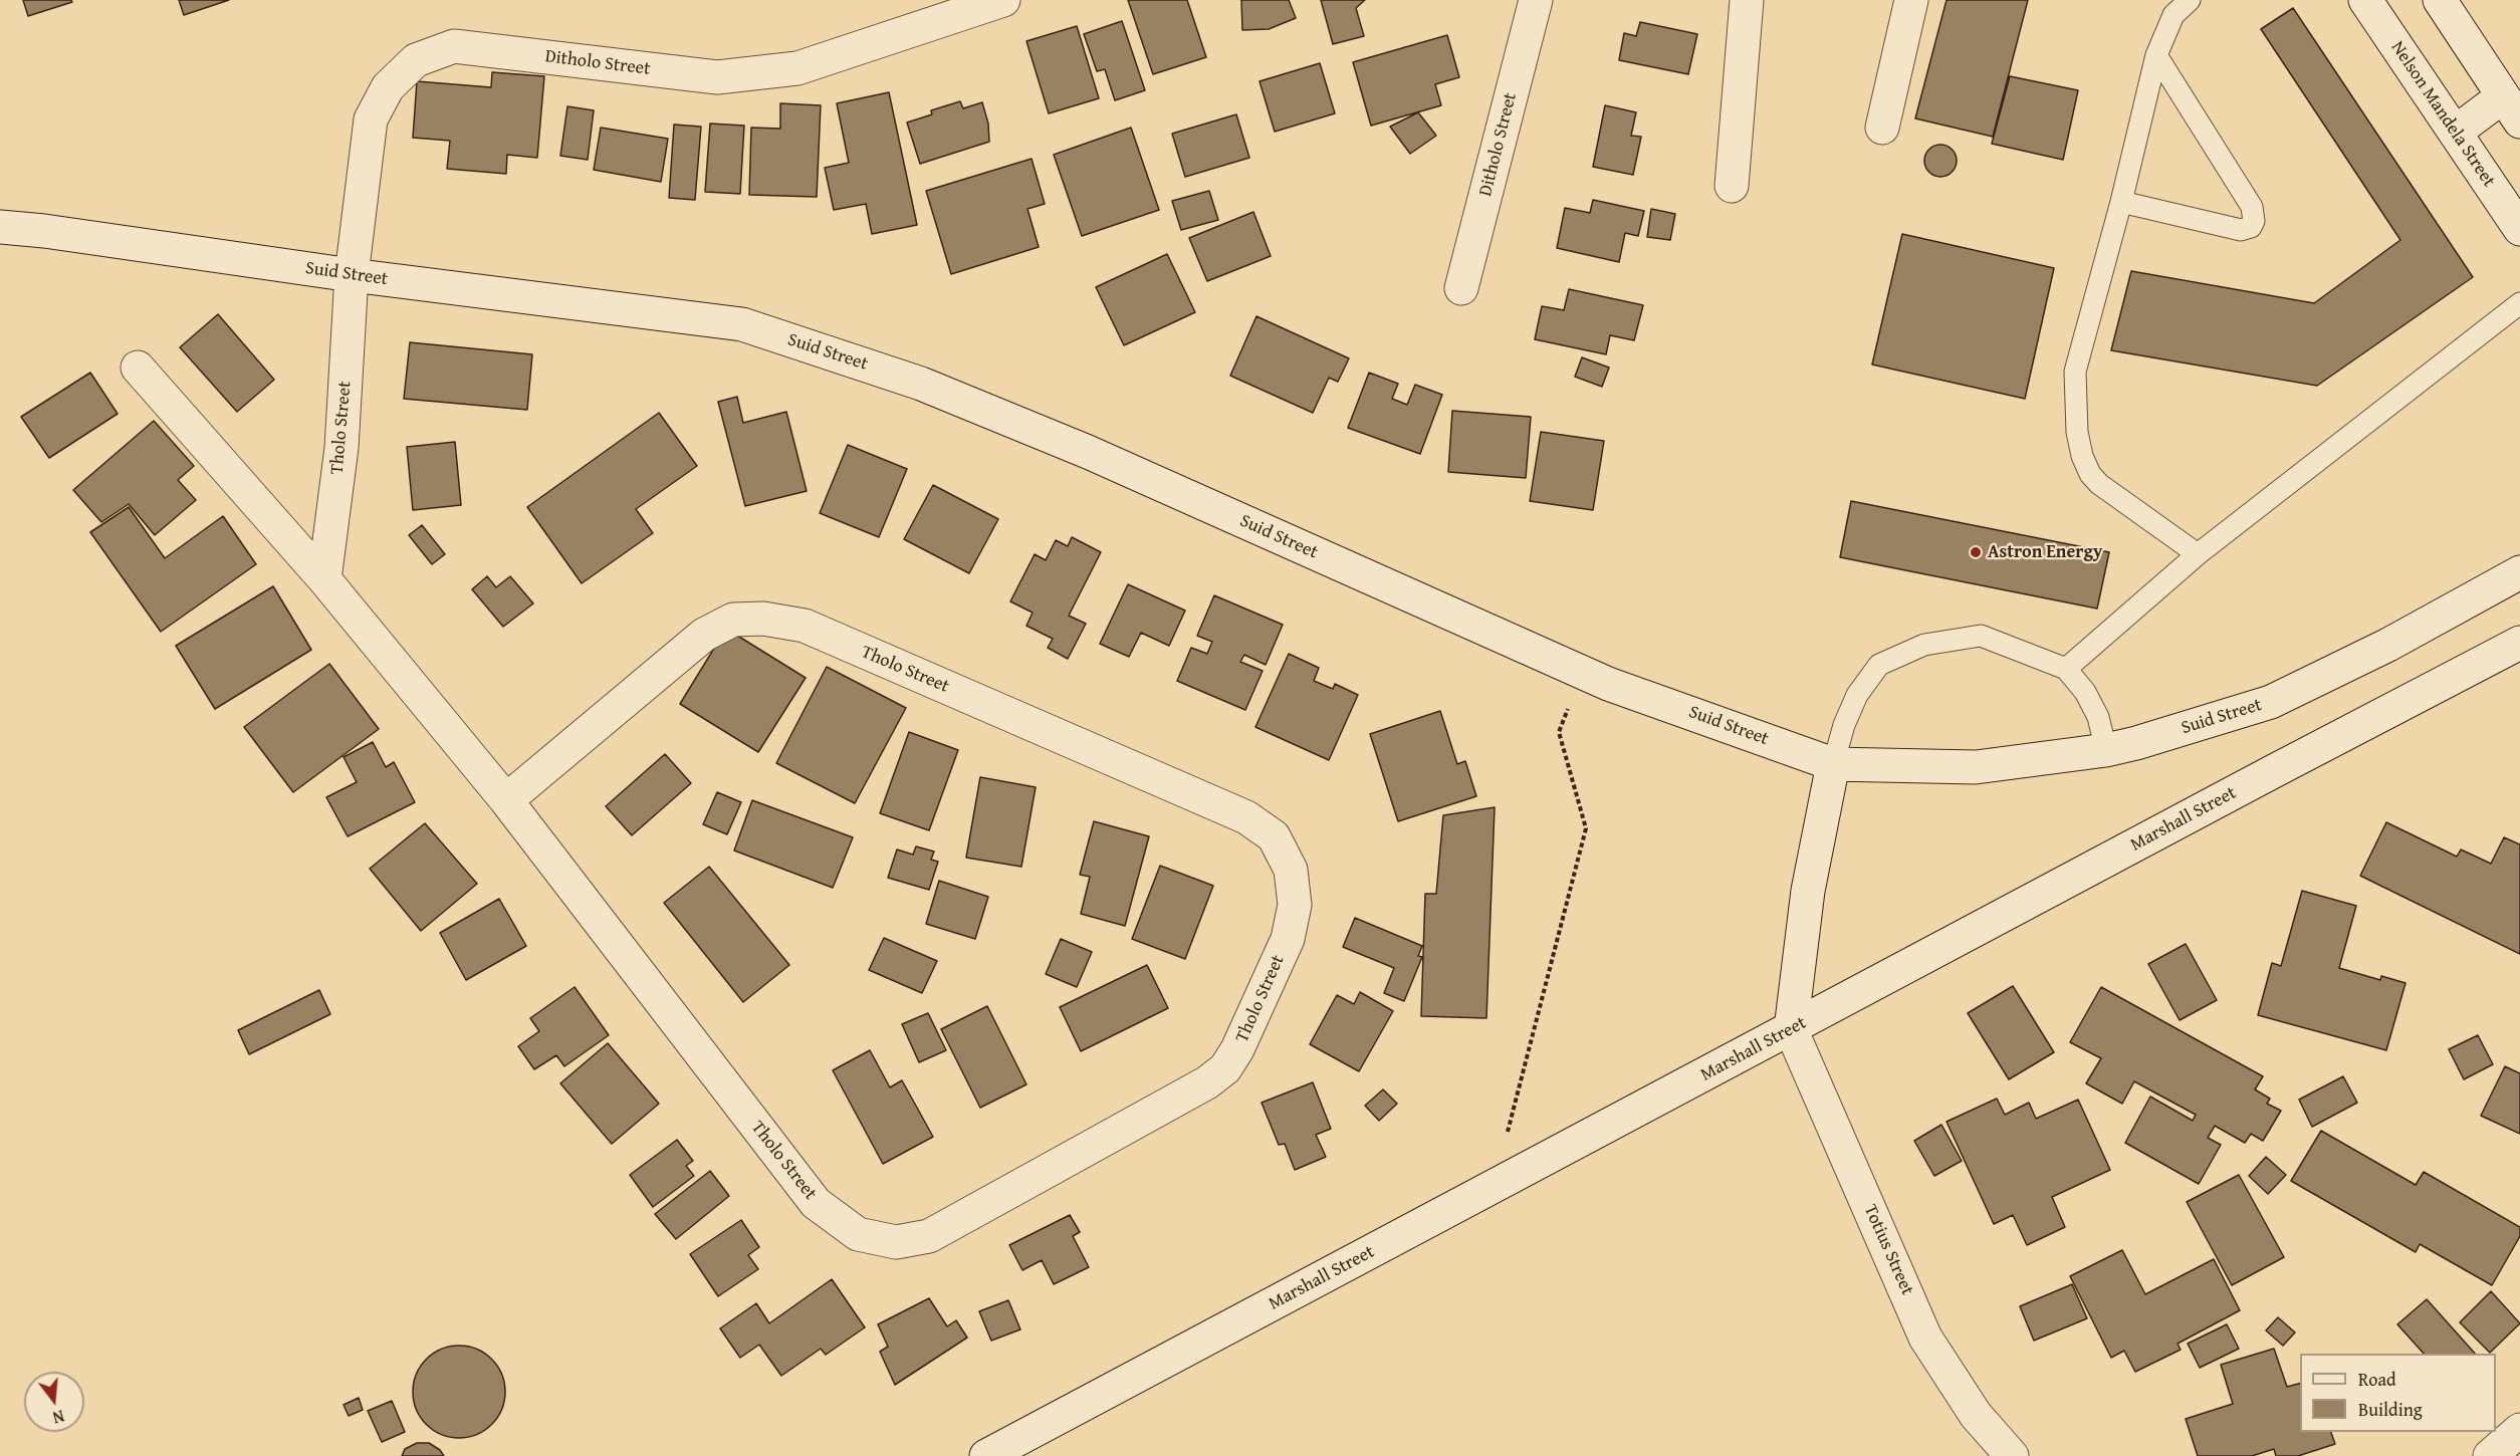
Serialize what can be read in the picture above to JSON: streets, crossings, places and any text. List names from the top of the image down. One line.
{"streets":{"street":["Ditholo Street","Nelson Mandela Street","Suid Street","Tholo Street","Marshall Street","Totius Street"]},"crossings":[["Ditholo Street","Suid Street"],["Ditholo Street","Tholo Street"],["Suid Street","Tholo Street"],["Marshall Street","Totius Street"]],"places":["Astron Energy"],"legend":["Road","Building"],"north":"bottom"}
